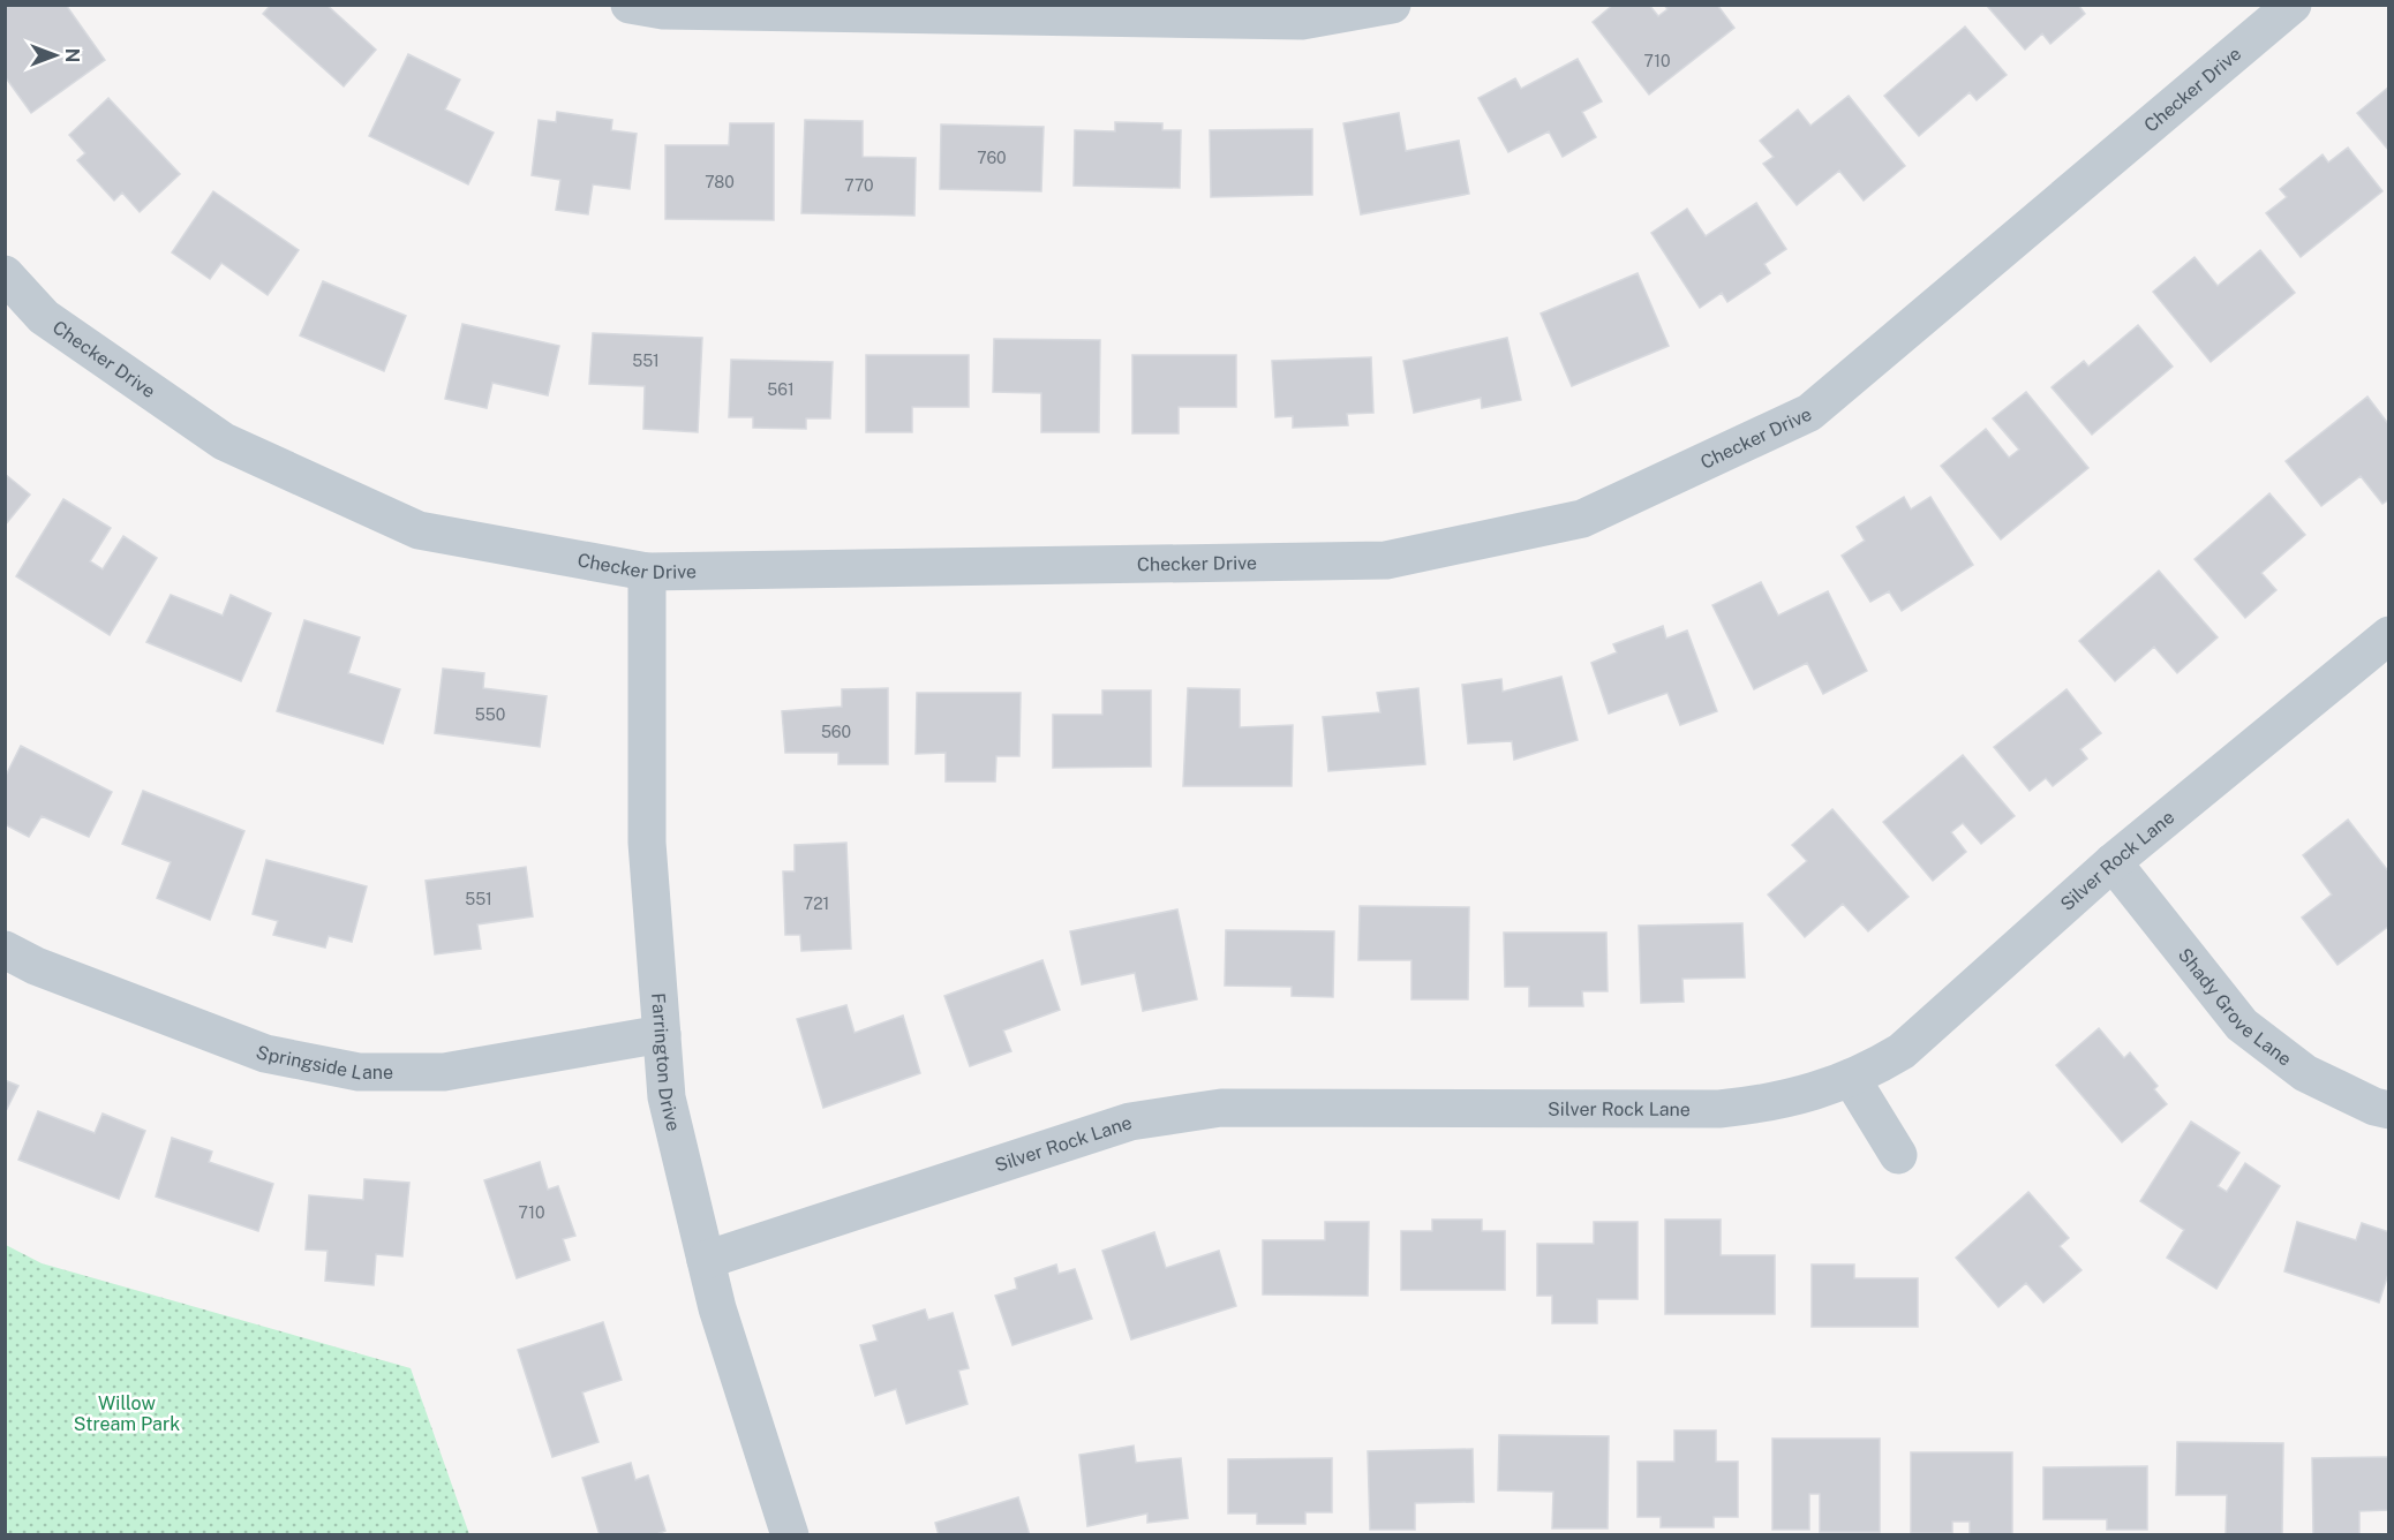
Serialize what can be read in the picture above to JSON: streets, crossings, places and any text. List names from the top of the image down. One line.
{"streets":{"street":["Checker Drive","Silver Rock Lane","Shady Grove Lane","Springside Lane","Farrington Drive"]},"crossings":[["Checker Drive","Farrington Drive"],["Silver Rock Lane","Shady Grove Lane"],["Silver Rock Lane","Farrington Drive"],["Springside Lane","Farrington Drive"]],"parks":["Willow Stream Park"],"house_numbers":["710","760","780","770","551","561","550","560","551","721","710"],"north":"right"}
